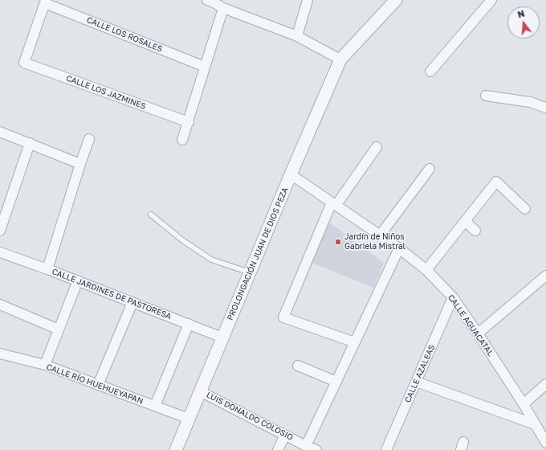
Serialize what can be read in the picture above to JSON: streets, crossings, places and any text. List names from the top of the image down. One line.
{"streets":{"street":["CALLE LOS ROSALES","CALLE LOS JAZMINES","PROLONGACIÓN JUAN DE DIOS PEZA","CALLE JARDINES DE PASTORESA","CALLE AGUACATAL","CALLE AZALEAS","CALLE RÍO HUEHUEYAPAN","LUIS DONALDO COLOSIO"]},"crossings":[["CALLE LOS ROSALES","CALLE LOS JAZMINES"],["PROLONGACIÓN JUAN DE DIOS PEZA","CALLE JARDINES DE PASTORESA"],["PROLONGACIÓN JUAN DE DIOS PEZA","CALLE AGUACATAL"],["PROLONGACIÓN JUAN DE DIOS PEZA","CALLE RÍO HUEHUEYAPAN"],["PROLONGACIÓN JUAN DE DIOS PEZA","LUIS DONALDO COLOSIO"],["CALLE AGUACATAL","CALLE AZALEAS"]],"places":["Jardín de Niños Gabriela Mistral"],"north":"top"}
